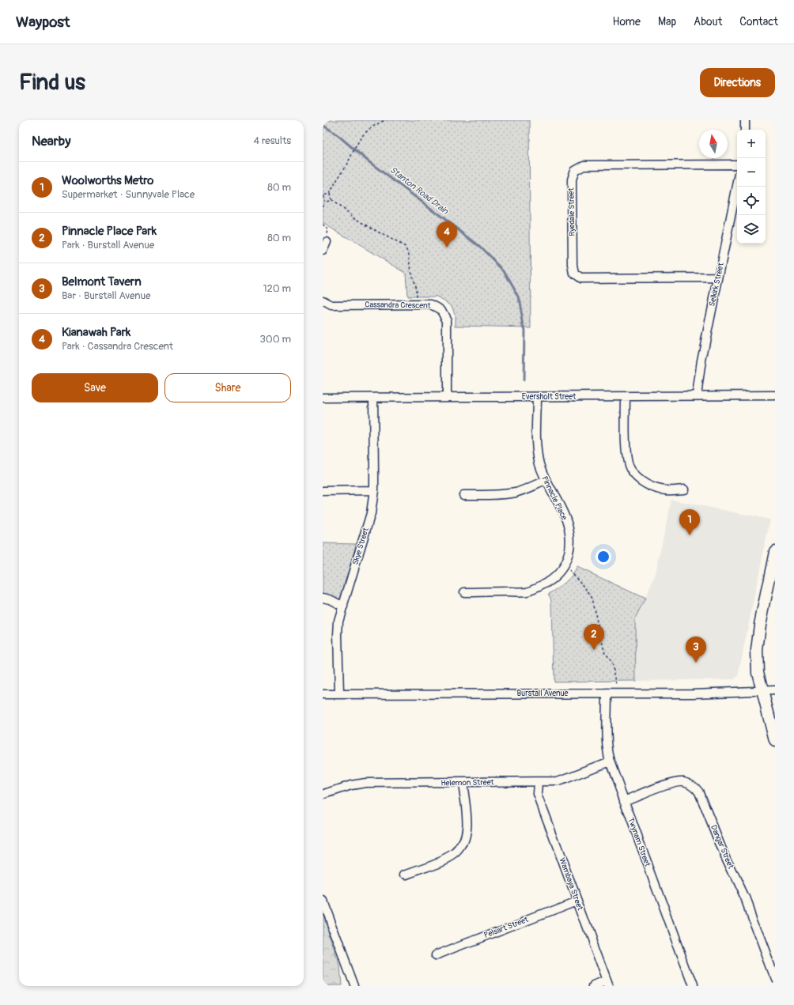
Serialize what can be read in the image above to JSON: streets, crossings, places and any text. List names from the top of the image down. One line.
{"streets":{"street":["Ryedale Street","Selkirk Street","Cassandra Crescent","Eversholt Street","Pinnacle Place","Skye Street","Burstall Avenue","Helemon Street","Twynam Street","Dangar Street","Wambaya Street","Pelsart Street"]},"crossings":[["Ryedale Street","Selkirk Street"],["Selkirk Street","Eversholt Street"],["Cassandra Crescent","Eversholt Street"],["Eversholt Street","Pinnacle Place"],["Eversholt Street","Skye Street"],["Skye Street","Burstall Avenue"],["Burstall Avenue","Twynam Street"],["Helemon Street","Twynam Street"],["Helemon Street","Wambaya Street"],["Twynam Street","Dangar Street"],["Wambaya Street","Pelsart Street"]],"water":["Stanton Road Drain"],"north":"top","page":{"header":"Waypost","nav":["Home","Map","About","Contact"],"buttons":["Directions",["Save","Share"]],"title":"Find us","heading":["Nearby","4 results"],"map_buttons":["+","−"],"list":[{"mark":"1","name":"Woolworths Metro","note":"Supermarket · Sunnyvale Place","value":"80 m"},{"mark":"2","name":"Pinnacle Place Park","note":"Park · Burstall Avenue","value":"80 m"},{"mark":"3","name":"Belmont Tavern","note":"Bar · Burstall Avenue","value":"120 m"},{"mark":"4","name":"Kianawah Park","note":"Park · Cassandra Crescent","value":"300 m"}],"pins":["4","1","2","3"]}}
